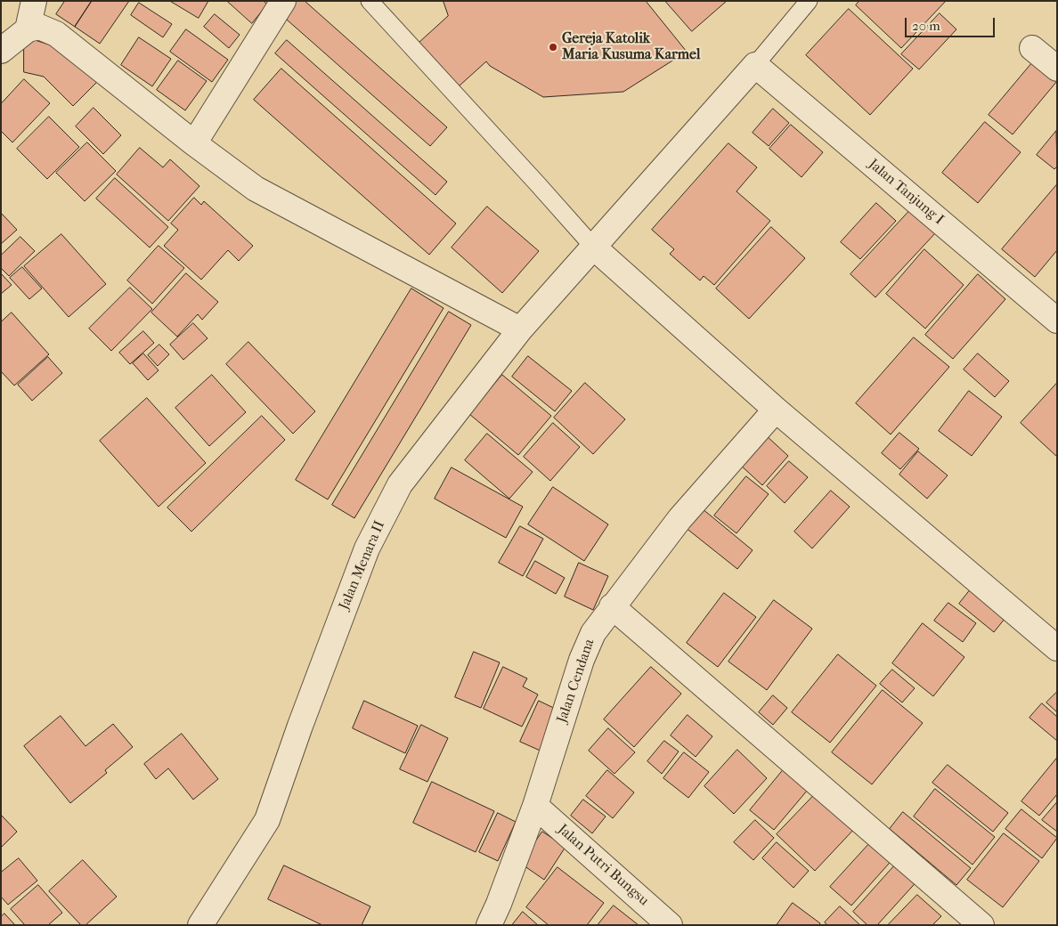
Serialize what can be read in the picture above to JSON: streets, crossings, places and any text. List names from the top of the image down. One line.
{"streets":{"street":["Jalan Tanjung I","Jalan Menara II","Jalan Cendana","Jalan Putri Bungsu"]},"crossings":[["Jalan Tanjung I","Jalan Menara II"],["Jalan Cendana","Jalan Putri Bungsu"]],"places":["Gereja Katolik Maria Kusuma Karmel"],"scale_bar":"20 m"}
